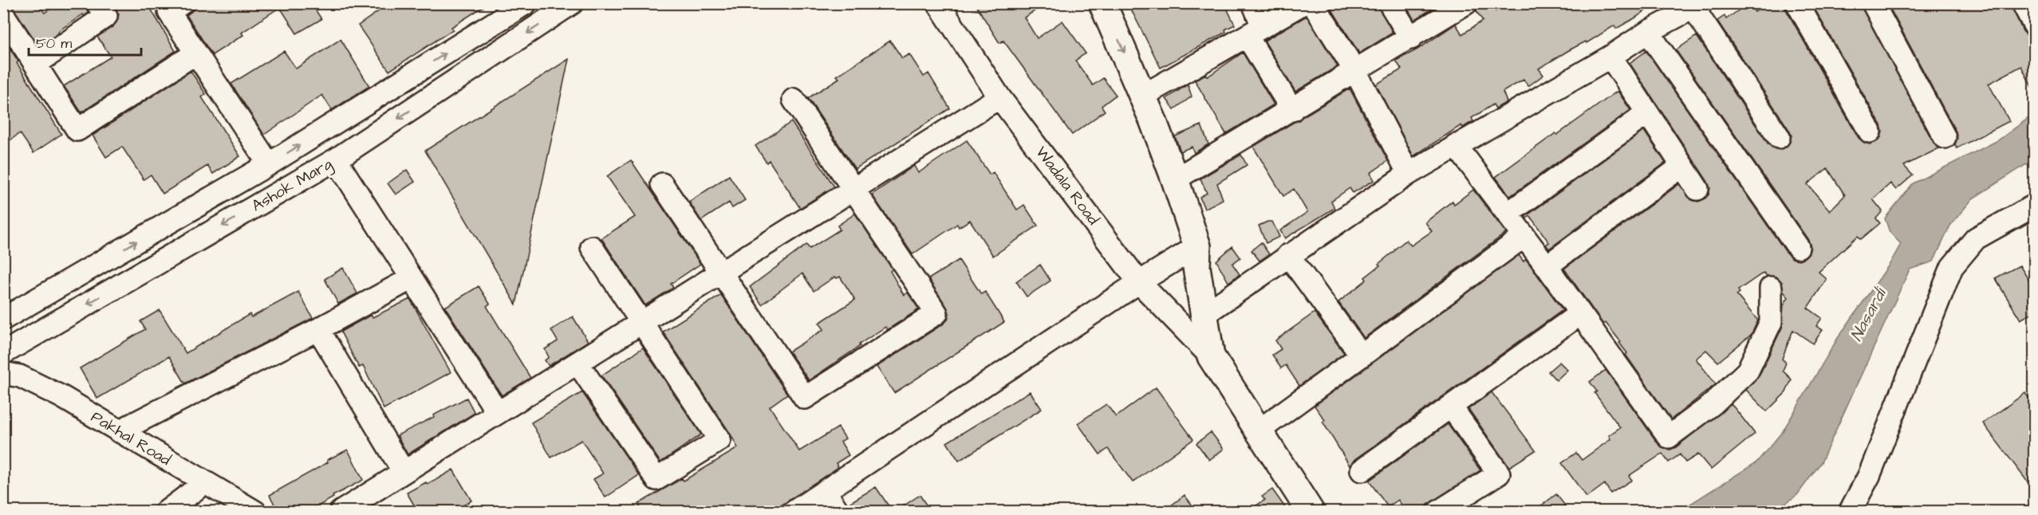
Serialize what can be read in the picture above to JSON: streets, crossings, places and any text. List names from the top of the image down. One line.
{"streets":{"street":["Ashok Marg","Wadala Road","Pakhal Road"]},"water":["Nasardi"],"scale_bar":"50 m"}
